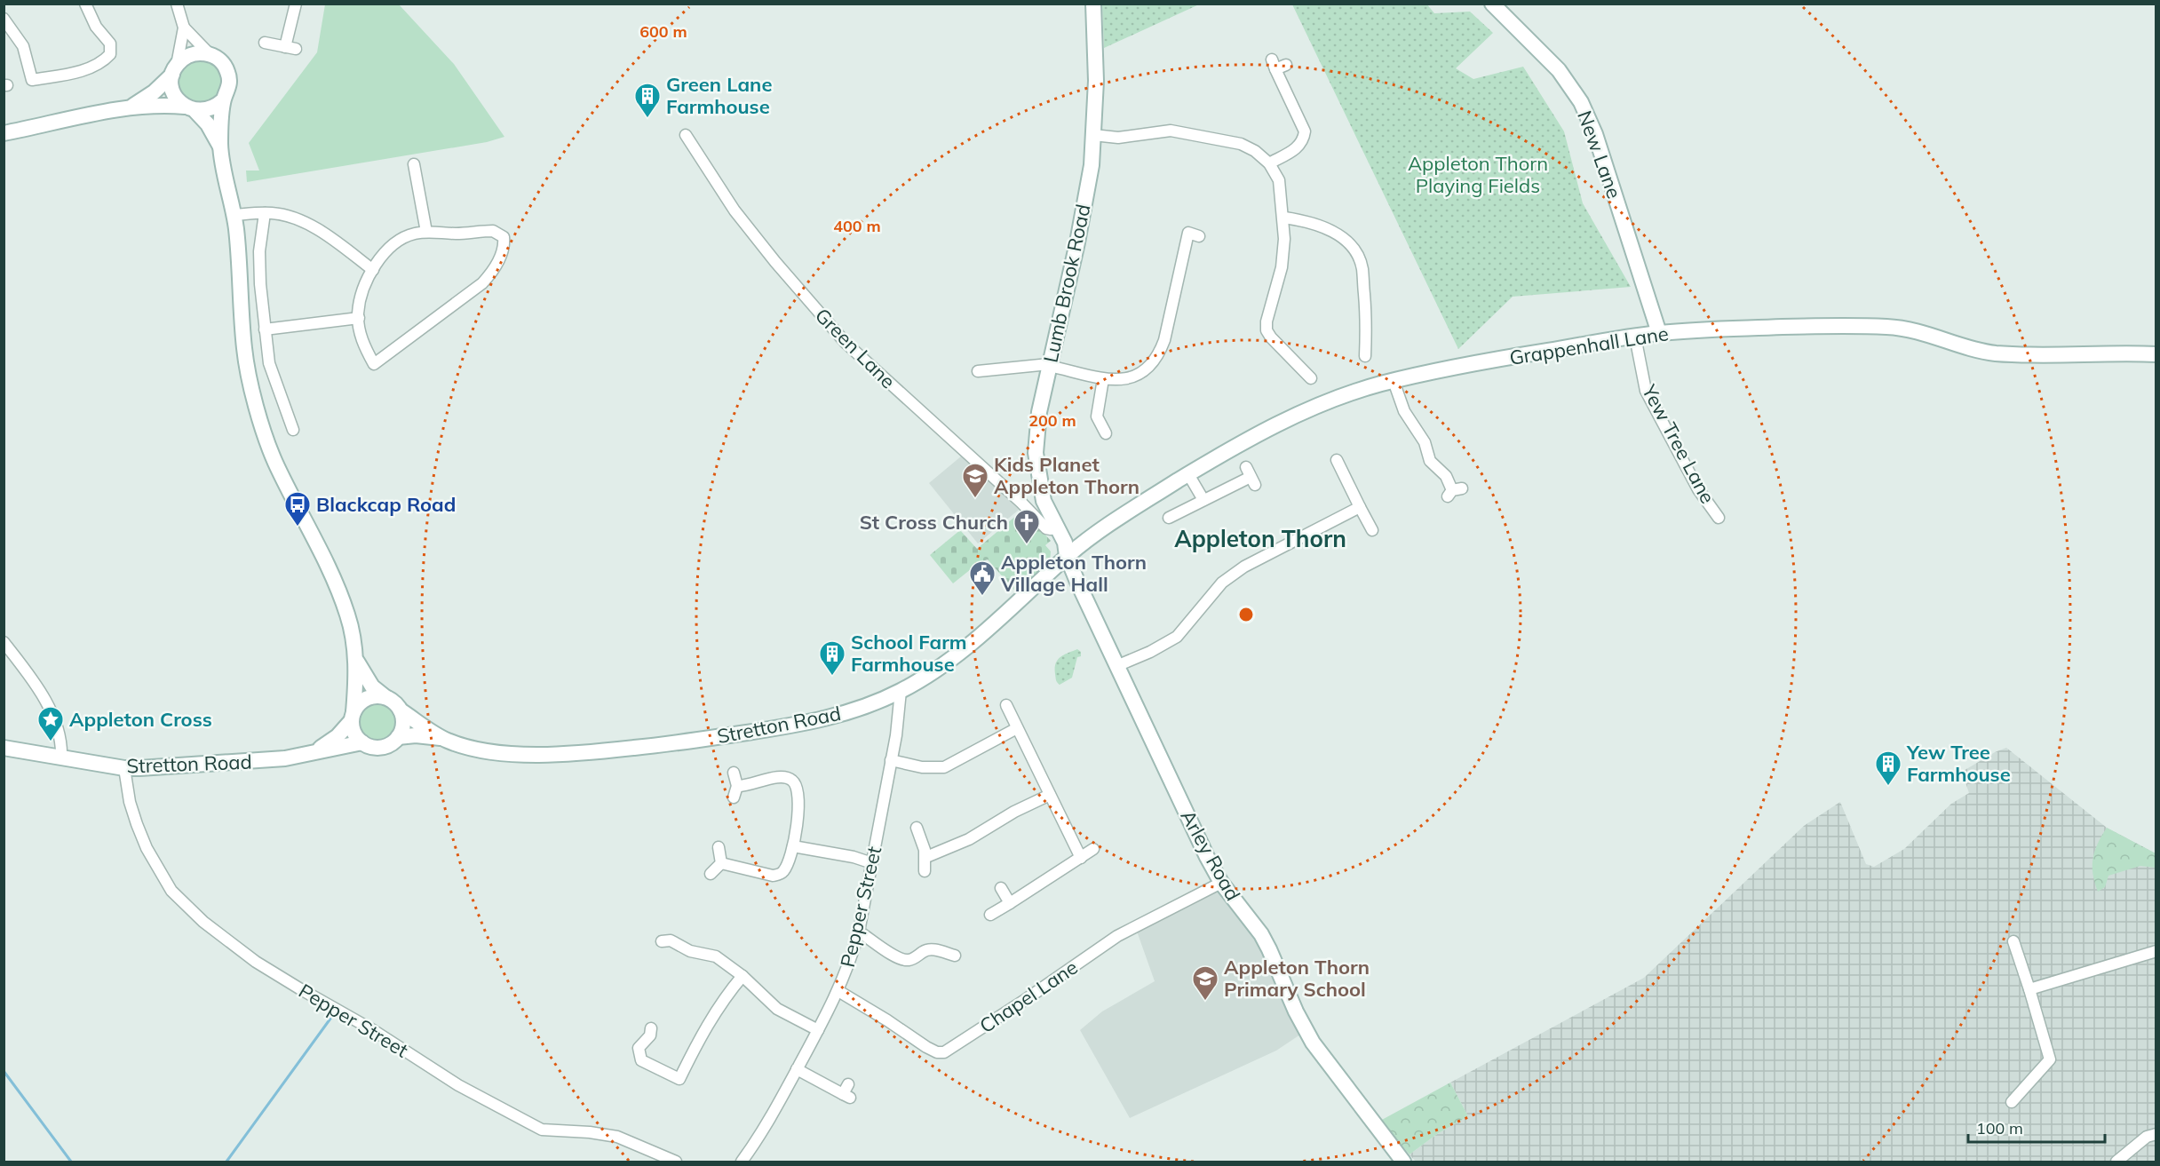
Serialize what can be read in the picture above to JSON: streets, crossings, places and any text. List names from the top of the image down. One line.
{"streets":{"street":["New Lane","Lumb Brook Road","Grappenhall Lane","Green Lane","Yew Tree Lane","Stretton Road","Arley Road","Pepper Street","Chapel Lane"]},"crossings":[["New Lane","Grappenhall Lane"],["Lumb Brook Road","Grappenhall Lane"],["Lumb Brook Road","Green Lane"],["Lumb Brook Road","Stretton Road"],["Lumb Brook Road","Arley Road"],["Grappenhall Lane","Yew Tree Lane"],["Grappenhall Lane","Stretton Road"],["Grappenhall Lane","Arley Road"],["Stretton Road","Arley Road"],["Stretton Road","Pepper Street"],["Arley Road","Chapel Lane"],["Pepper Street","Chapel Lane"]],"districts":["Appleton Thorn"],"parks":["Appleton Thorn Playing Fields"],"places":{"building":["Green Lane Farmhouse","School Farm Farmhouse","Yew Tree Farmhouse"],"school or university":["Kids Planet Appleton Thorn","Appleton Thorn Primary School"],"bus stop":["Blackcap Road"],"church":["St Cross Church"],"public building":["Appleton Thorn Village Hall"],"place":["Appleton Cross"]},"scale_bar":"100 m","rings":["600 m","400 m","200 m"]}
